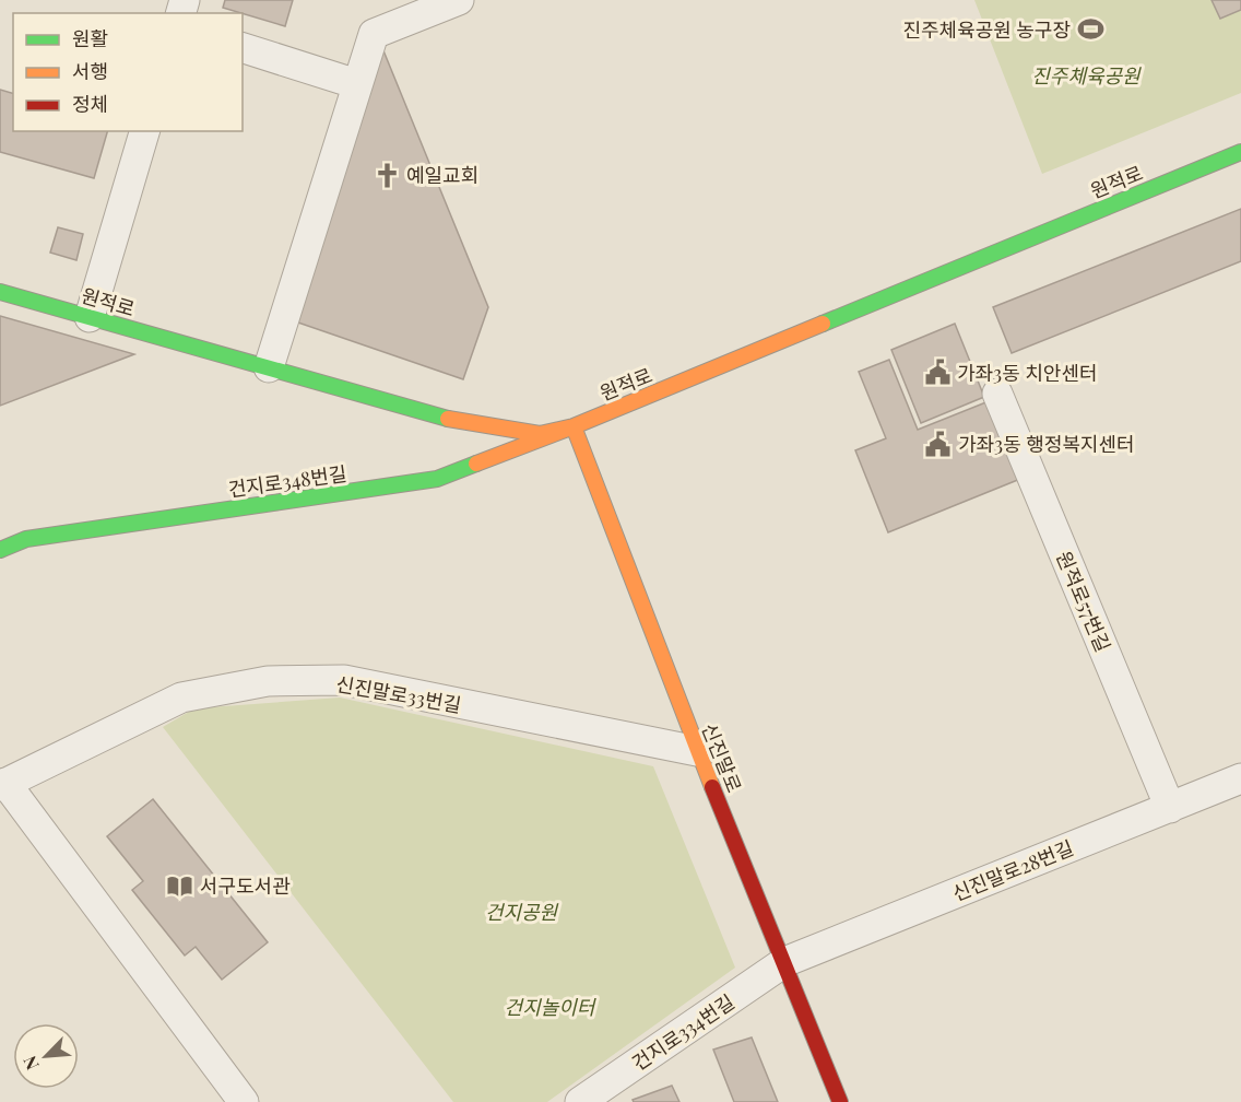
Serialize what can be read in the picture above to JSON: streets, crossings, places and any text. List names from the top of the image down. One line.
{"streets":{"street":["원적로","건지로348번길","원적로57번길","신진말로33번길","신진말로","신진말로28번길","건지로334번길"]},"crossings":[["원적로","건지로348번길"],["원적로","신진말로"],["건지로348번길","신진말로"],["원적로57번길","신진말로28번길"],["신진말로33번길","신진말로"],["신진말로","신진말로28번길"],["신진말로","건지로334번길"],["신진말로28번길","건지로334번길"]],"parks":["진주체육공원","건지공원","건지놀이터"],"places":{"sports":["진주체육공원 농구장"],"church":["예일교회"],"public building":["가좌3동 치안센터","가좌3동 행정복지센터"],"library":["서구도서관"]},"legend":["원활","서행","정체"],"north":"bottom left"}
